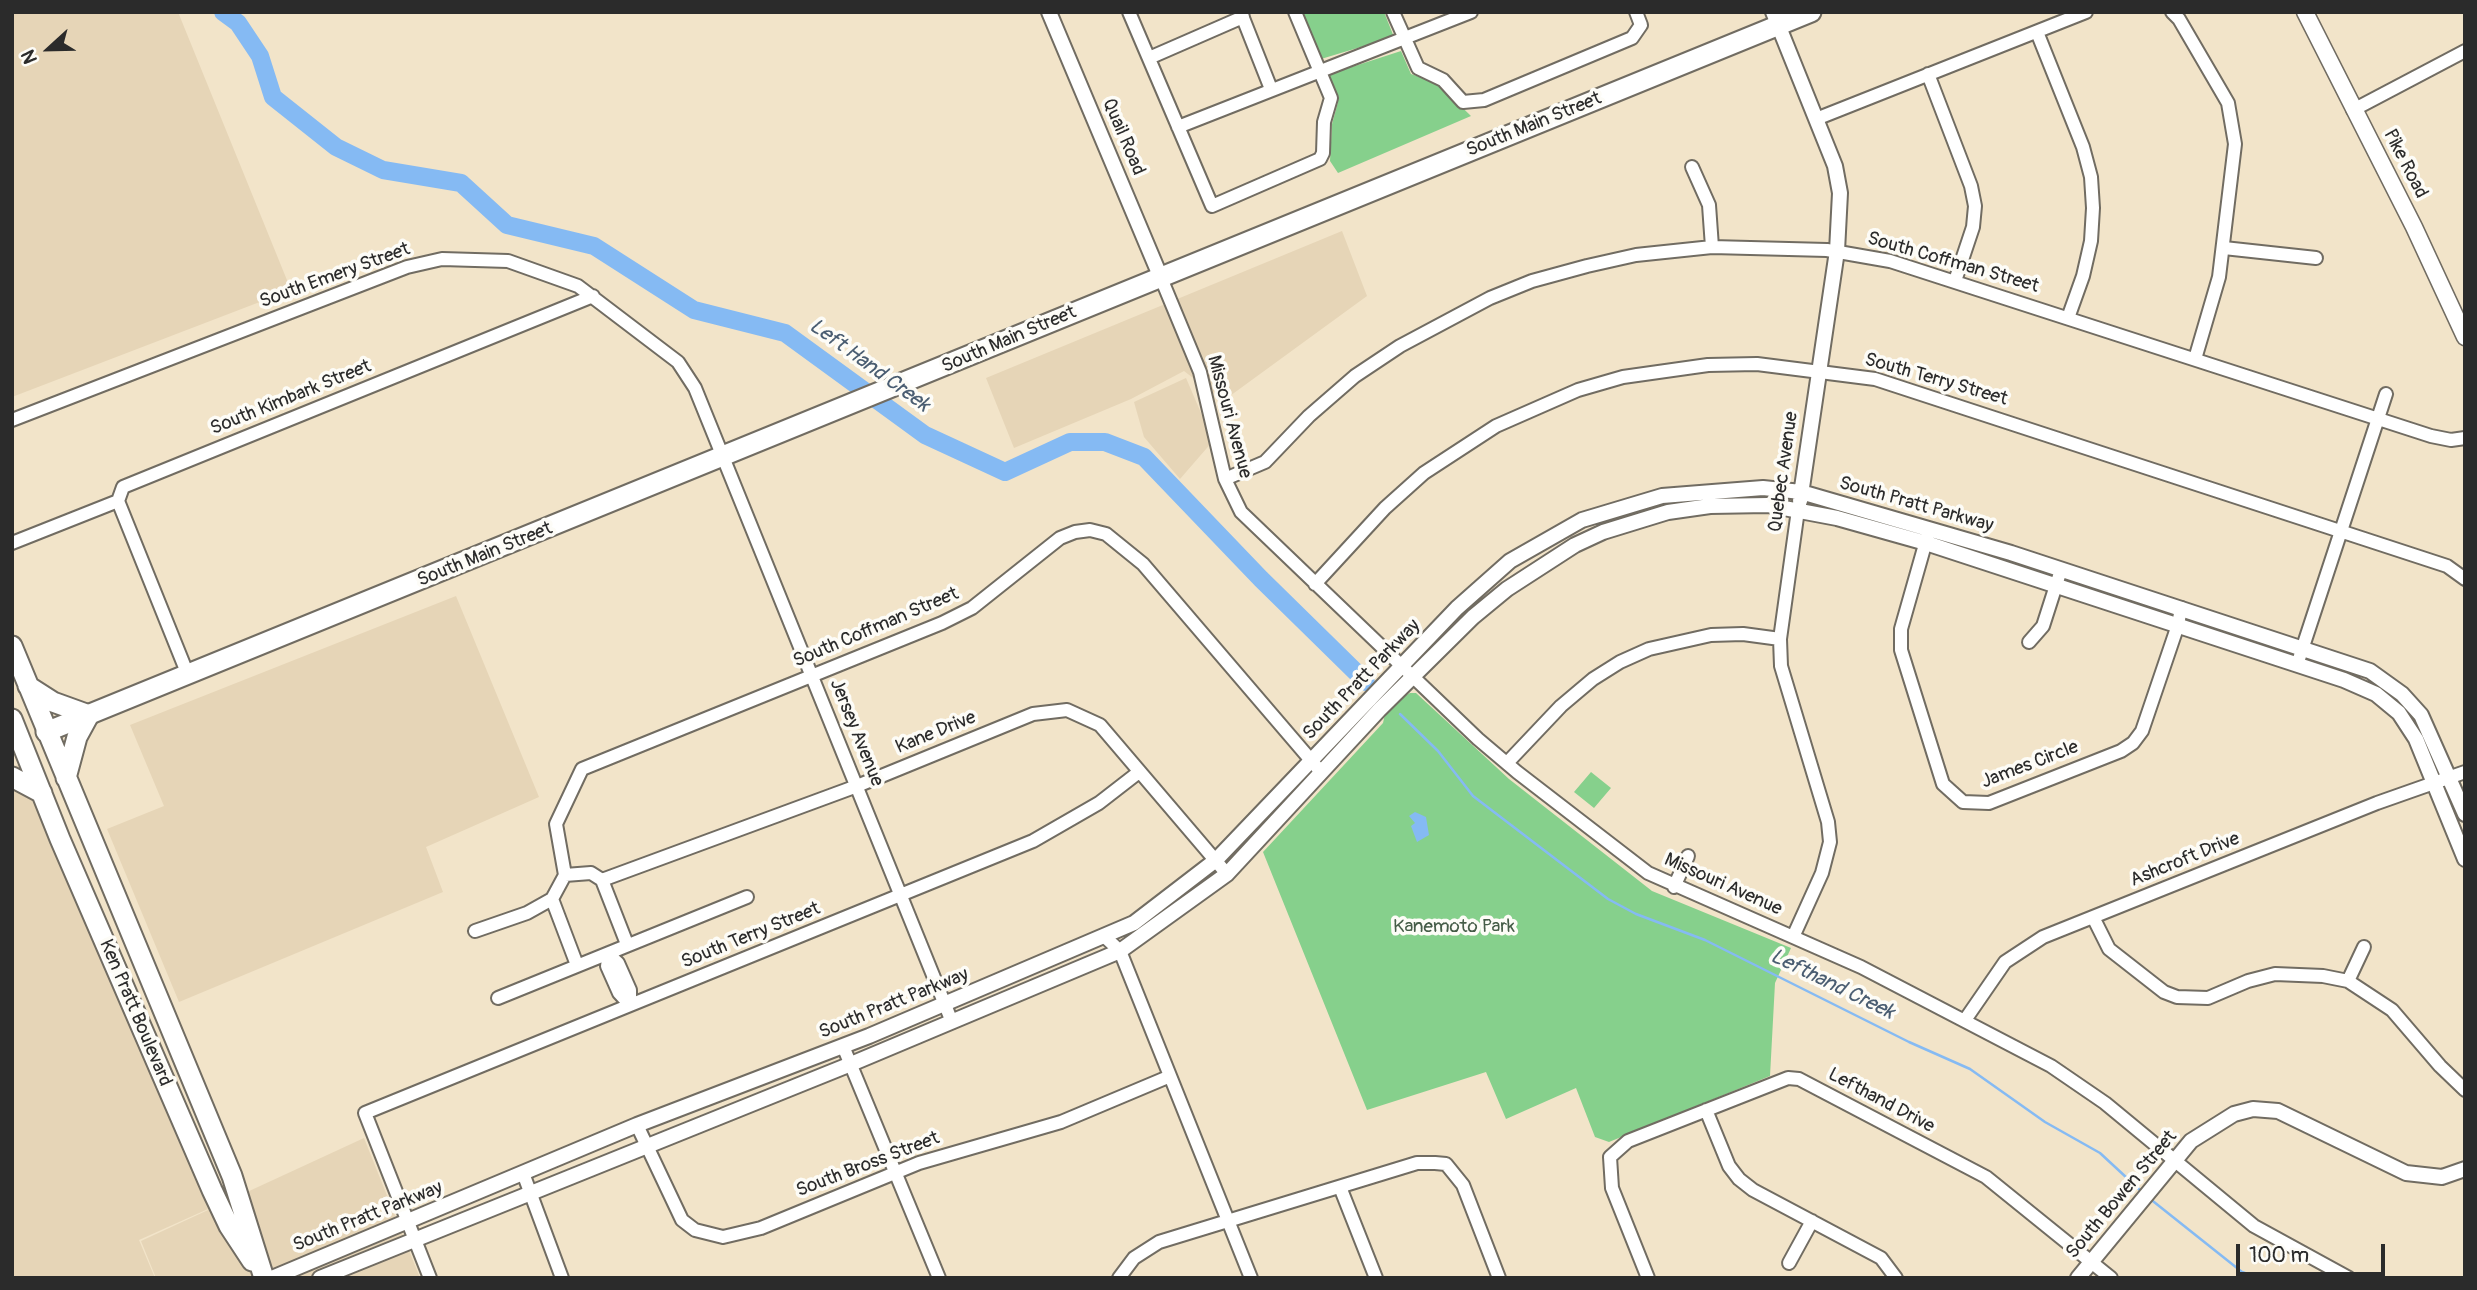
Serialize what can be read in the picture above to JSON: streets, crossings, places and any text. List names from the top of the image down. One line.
{"streets":{"main road":["South Main Street","Pike Road","Ken Pratt Boulevard"],"street":["Quail Road","South Coffman Street","South Emery Street","South Terry Street","South Kimbark Street","Missouri Avenue","Quebec Avenue","South Pratt Parkway","Jersey Avenue","Kane Drive","James Circle","Ashcroft Drive","Lefthand Drive","South Bross Street","South Bowen Street"]},"crossings":[["South Main Street","Quail Road"],["South Main Street","South Emery Street"],["South Main Street","Missouri Avenue"],["South Main Street","Quebec Avenue"],["South Main Street","Jersey Avenue"],["South Main Street","Ken Pratt Boulevard"],["Quail Road","Missouri Avenue"],["South Coffman Street","Missouri Avenue"],["South Coffman Street","Quebec Avenue"],["South Coffman Street","South Pratt Parkway"],["South Coffman Street","Jersey Avenue"],["South Emery Street","South Kimbark Street"],["South Emery Street","Jersey Avenue"],["South Terry Street","Missouri Avenue"],["South Terry Street","Quebec Avenue"],["South Terry Street","South Pratt Parkway"],["South Terry Street","Jersey Avenue"],["South Terry Street","Kane Drive"],["Missouri Avenue","Quebec Avenue"],["Missouri Avenue","South Pratt Parkway"],["Missouri Avenue","Ashcroft Drive"],["Missouri Avenue","South Bowen Street"],["Quebec Avenue","South Pratt Parkway"],["South Pratt Parkway","Jersey Avenue"],["South Pratt Parkway","Kane Drive"],["South Pratt Parkway","James Circle"],["South Pratt Parkway","Ashcroft Drive"],["South Pratt Parkway","South Bross Street"],["Jersey Avenue","Kane Drive"],["Lefthand Drive","South Bowen Street"]],"water":["Left Hand Creek","Lefthand Creek"],"parks":["Kanemoto Park"],"scale_bar":"100 m","north":"left"}
